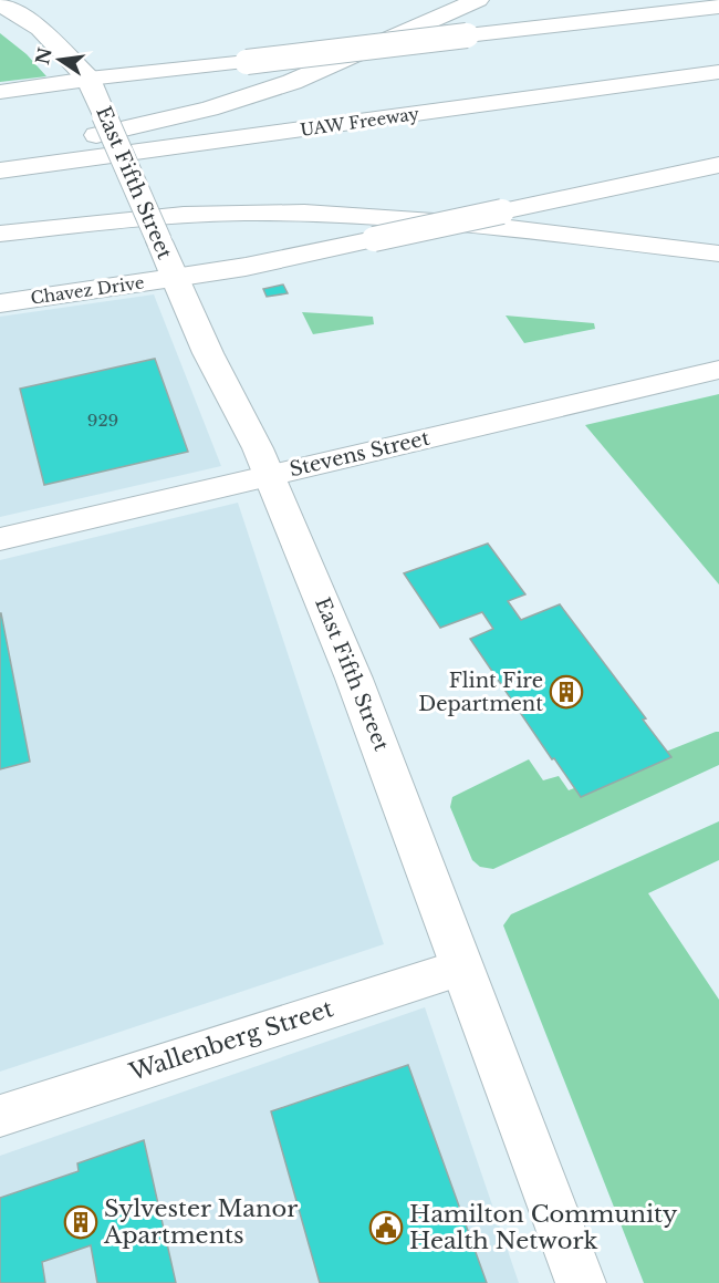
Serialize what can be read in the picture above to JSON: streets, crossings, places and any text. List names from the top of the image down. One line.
{"streets":{"main road":["UAW Freeway","East Fifth Street","Chavez Drive"],"street":["Stevens Street","Wallenberg Street"]},"crossings":[["East Fifth Street","Chavez Drive"],["East Fifth Street","Stevens Street"],["East Fifth Street","Wallenberg Street"]],"places":{"building":["Flint Fire Department","Sylvester Manor Apartments"],"public building":["Hamilton Community Health Network"]},"house_numbers":["929"],"north":"left"}
